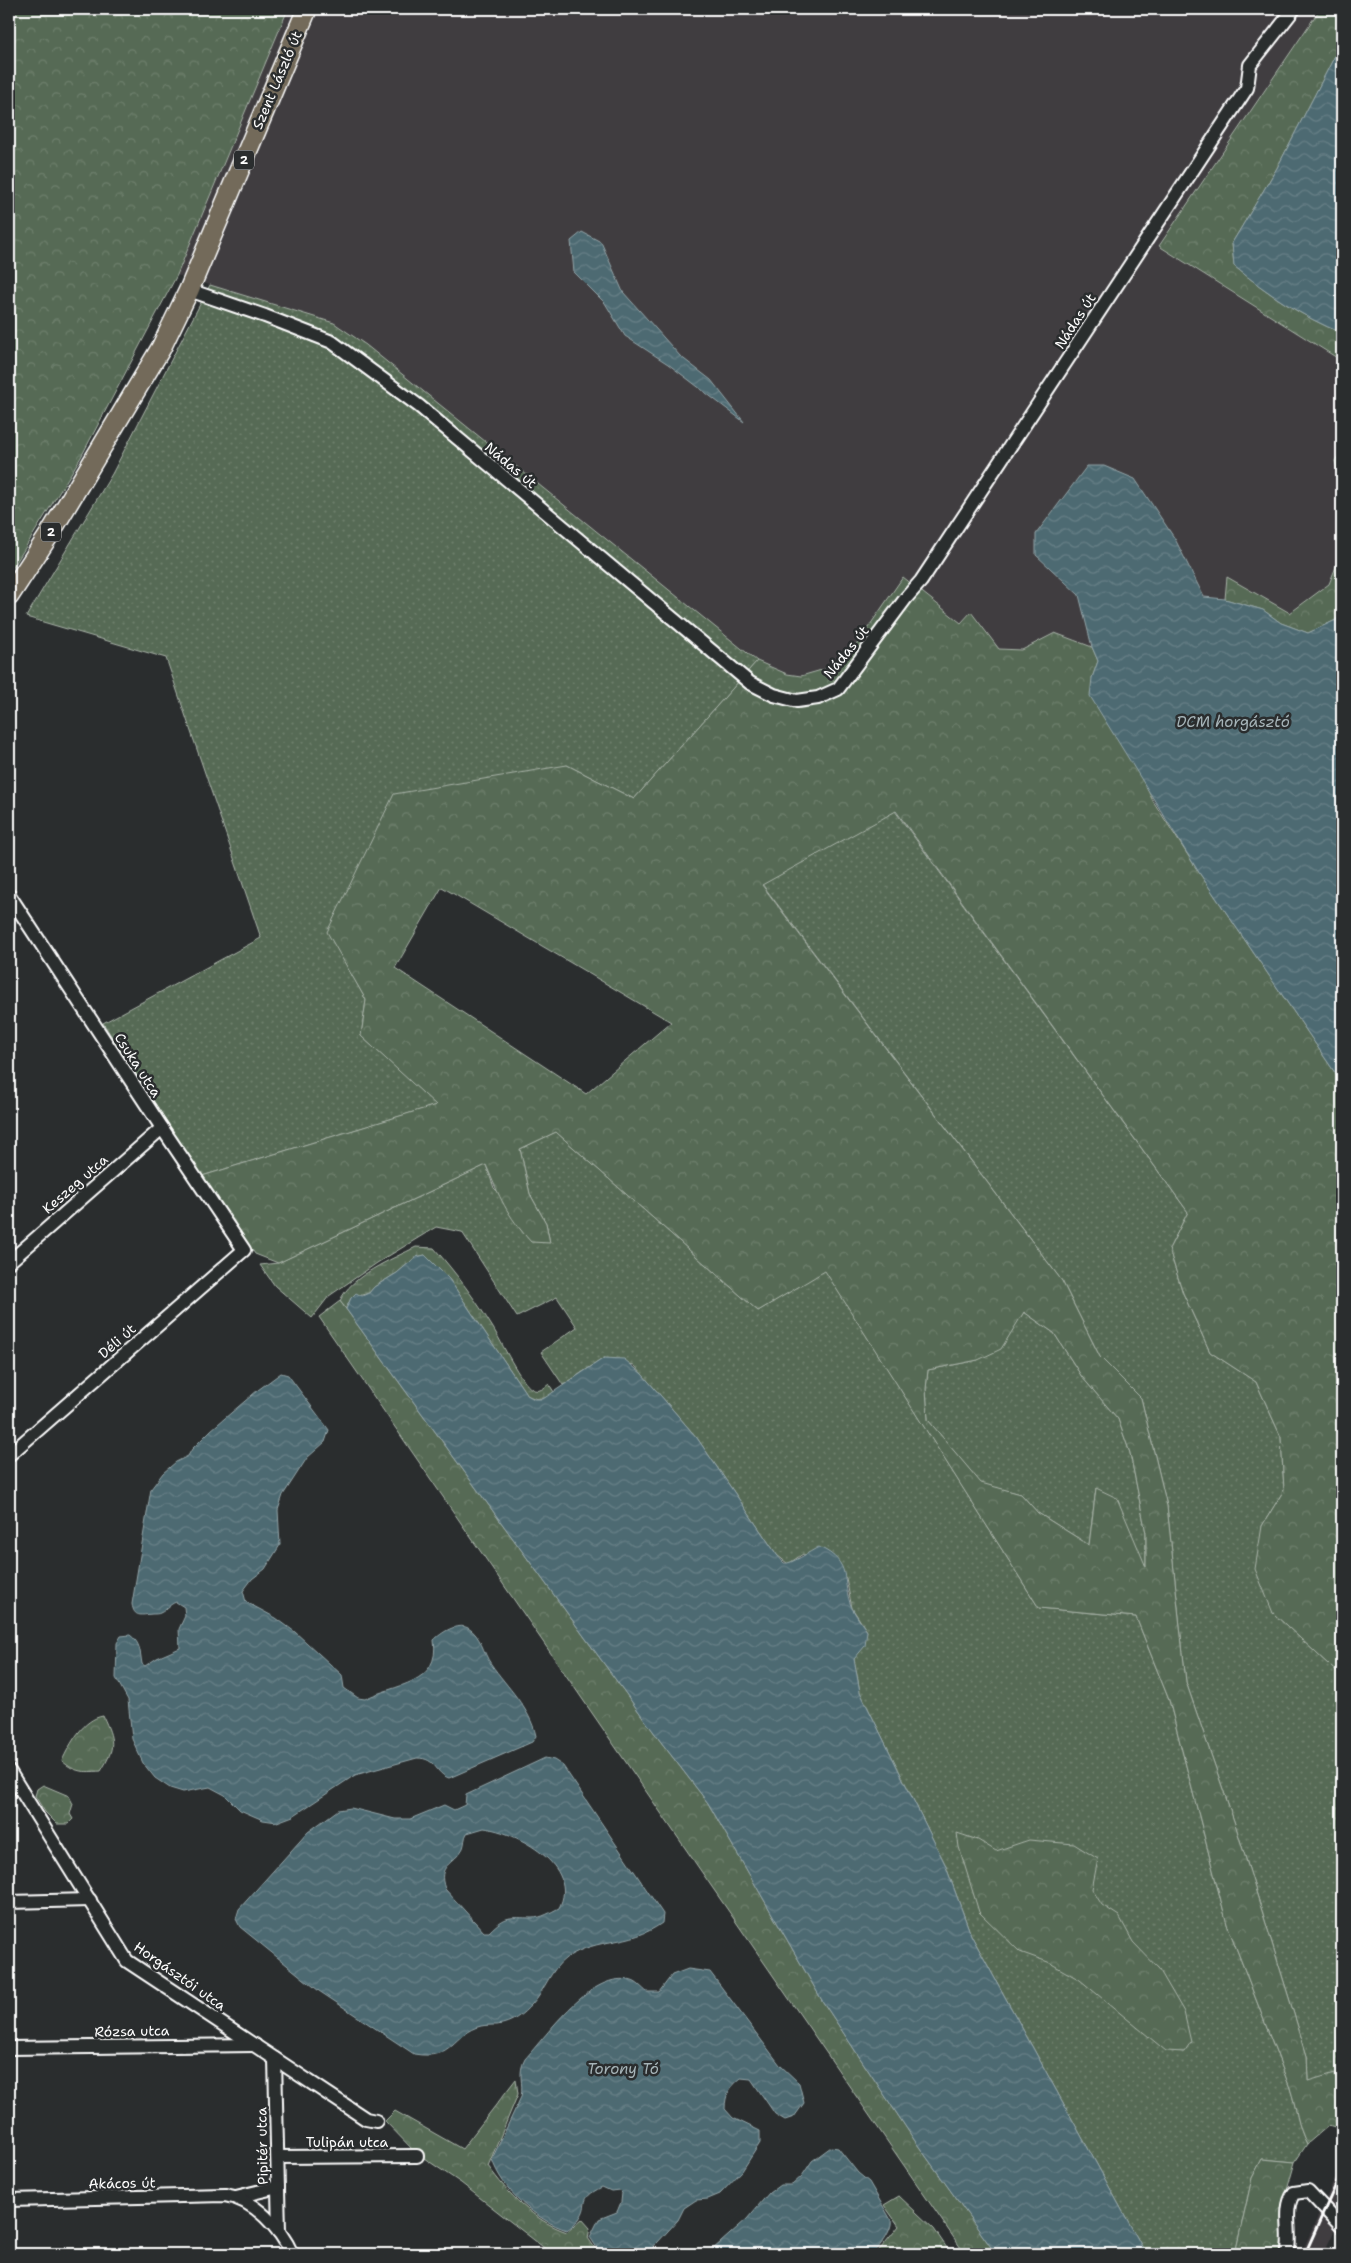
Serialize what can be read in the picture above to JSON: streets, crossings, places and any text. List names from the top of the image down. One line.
{"streets":{"main road":["Szent László út","2"],"street":["Nádas út","Csuka utca","Keszeg utca","Déli út","Horgásztói utca","Rózsa utca","Tulipán utca","Pipitér utca","Akácos út"]},"crossings":[["Szent László út","2"],["Szent László út","Nádas út"],["2","Nádas út"],["Csuka utca","Keszeg utca"],["Csuka utca","Déli út"],["Horgásztói utca","Rózsa utca"],["Horgásztói utca","Pipitér utca"],["Tulipán utca","Pipitér utca"],["Pipitér utca","Akácos út"]],"water":["DCM horgásztó","Torony Tó"]}
